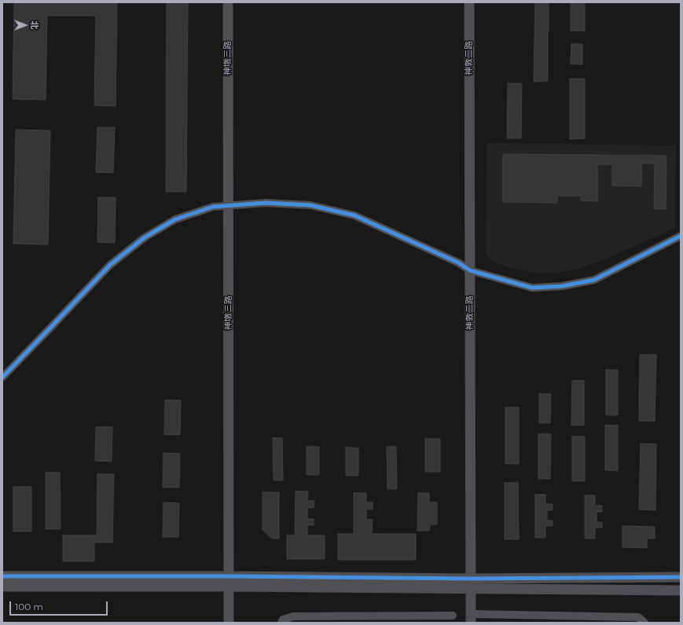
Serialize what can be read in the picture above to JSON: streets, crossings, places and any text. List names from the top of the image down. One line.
{"streets":{"street":["神墩三路","神敦二路"]},"scale_bar":"100 m","north":"right"}
